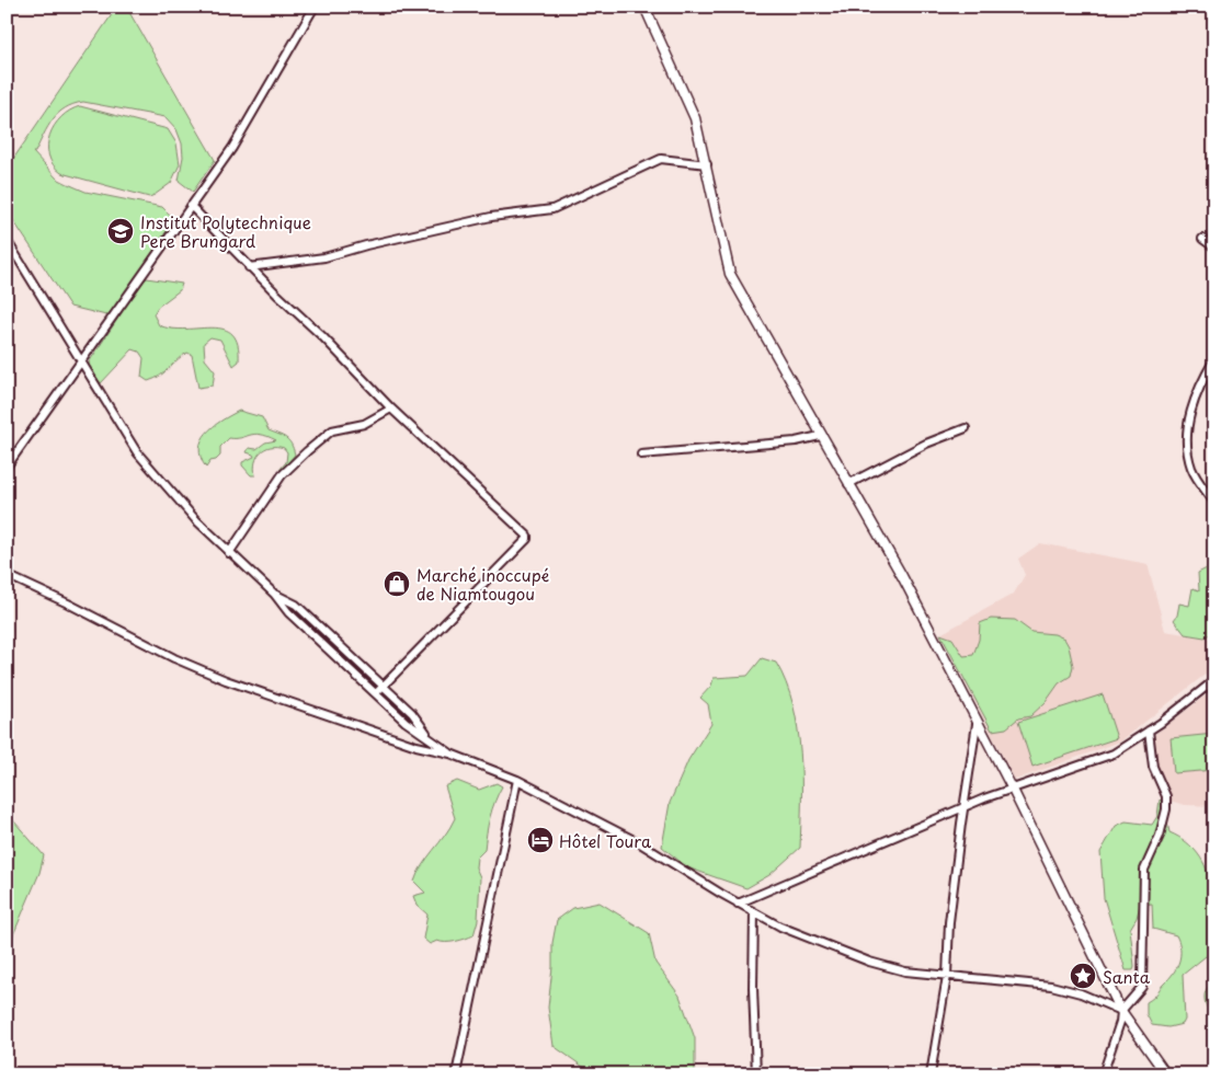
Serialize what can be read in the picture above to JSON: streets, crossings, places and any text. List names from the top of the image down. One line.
{"places":{"school or university":["Institut Polytechnique Pere Brungard"],"shop":["Marché inoccupé de Niamtougou"],"hotel":["Hôtel Toura"],"place":["Santa"]}}
